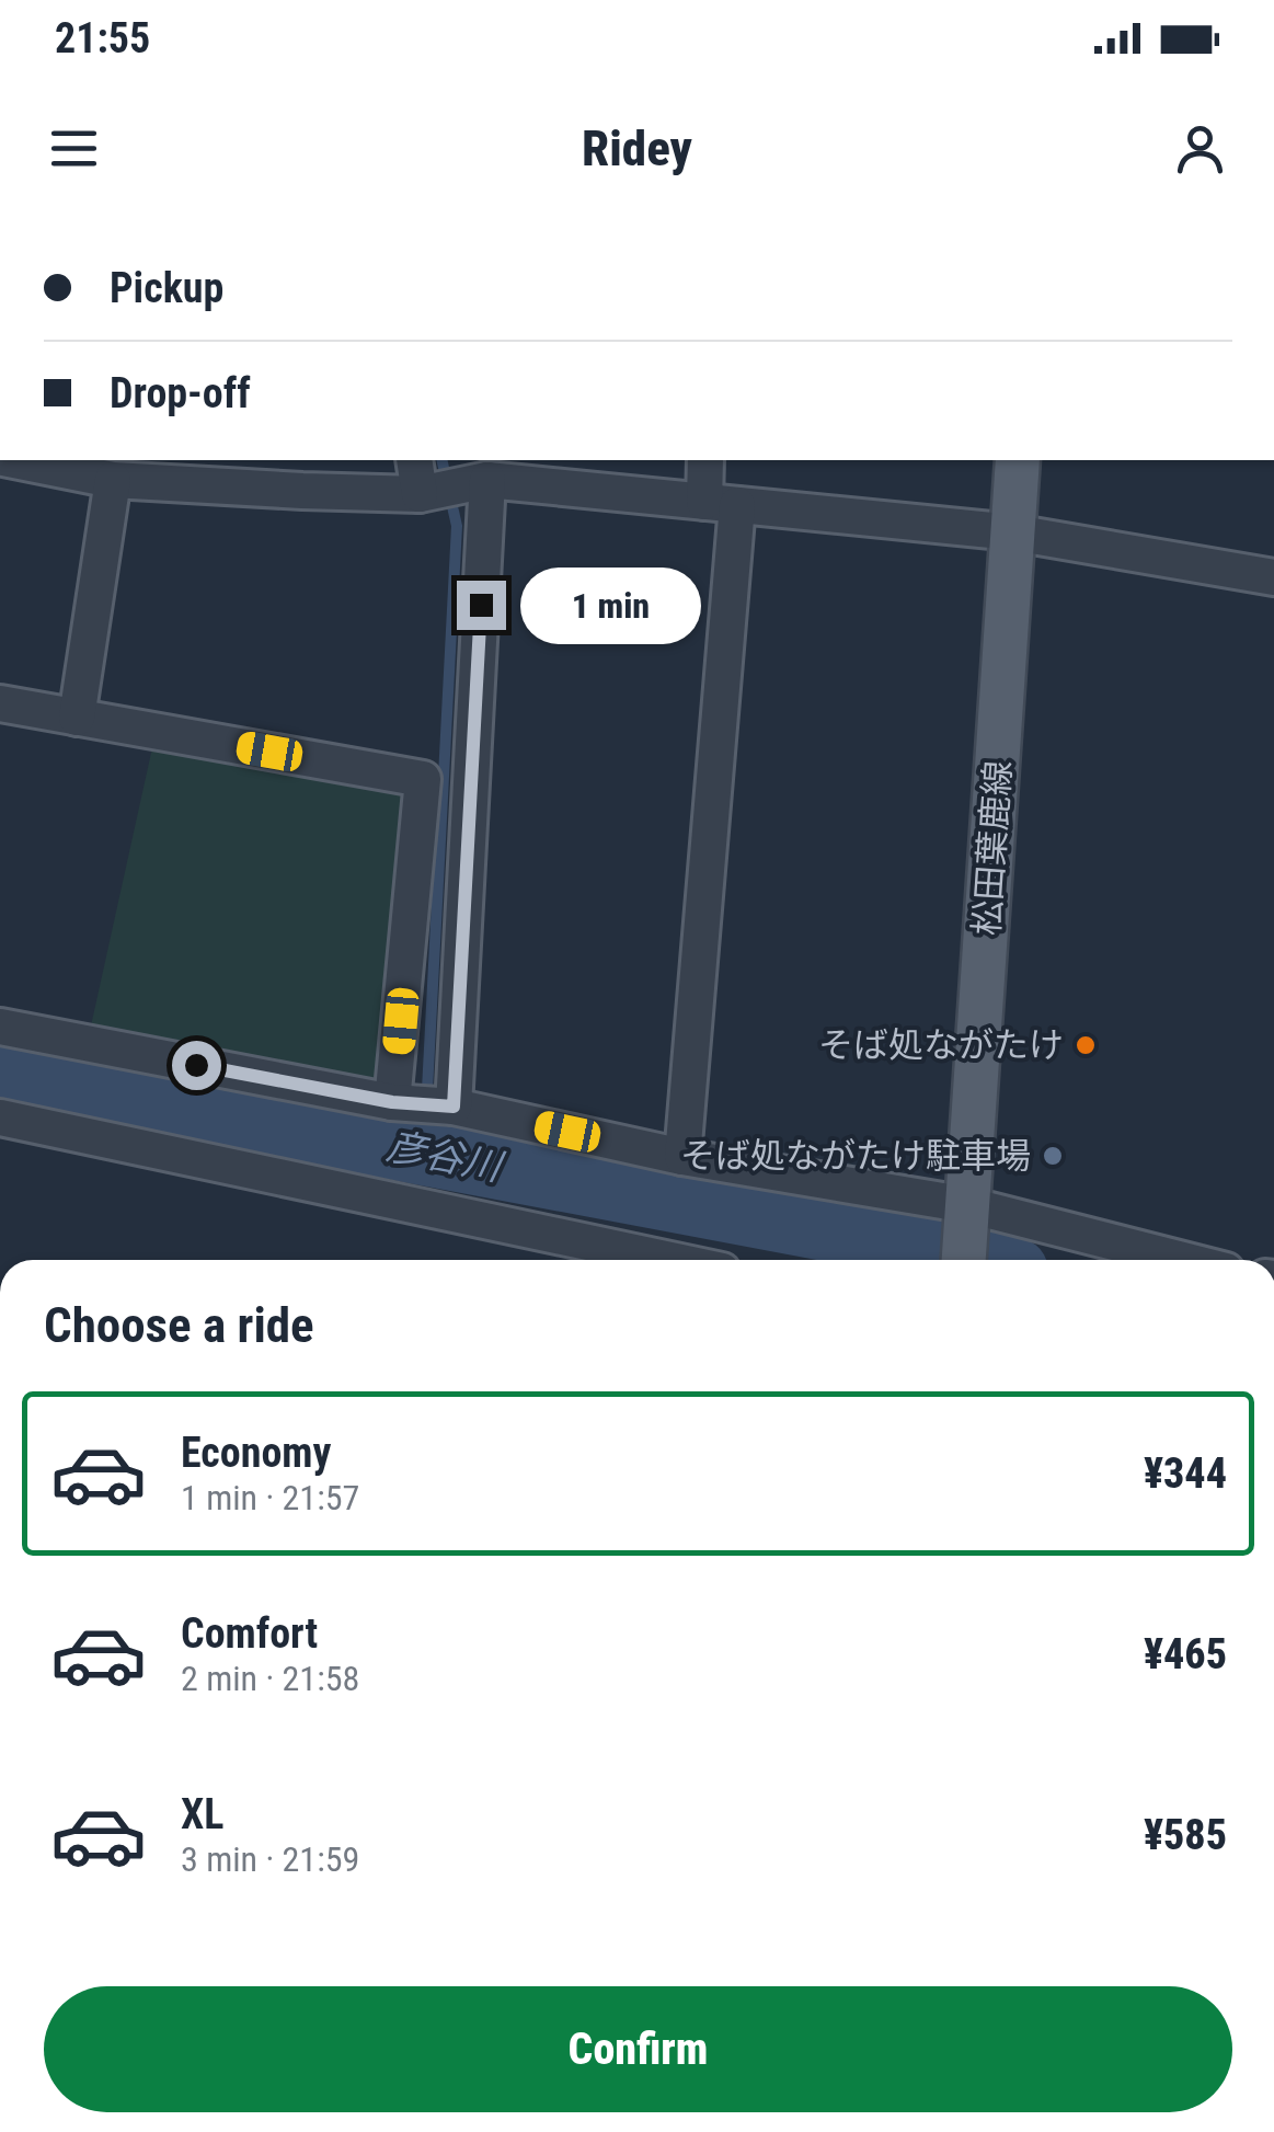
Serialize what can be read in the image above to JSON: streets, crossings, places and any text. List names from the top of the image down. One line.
{"streets":{"main road":["松田葉鹿線"]},"water":["彦谷川"],"places":["そば処ながたけ","そば処ながたけ駐車場"],"page":{"status":"21:55","header":"Ridey","banner":["Pickup","Drop-off"],"bubble":"1 min","heading":"Choose a ride","list":[{"name":"Economy","note":"1 min · 21:57","value":"¥344"},{"name":"Comfort","note":"2 min · 21:58","value":"¥465"},{"name":"XL","note":"3 min · 21:59","value":"¥585"}],"buttons":"Confirm"}}
